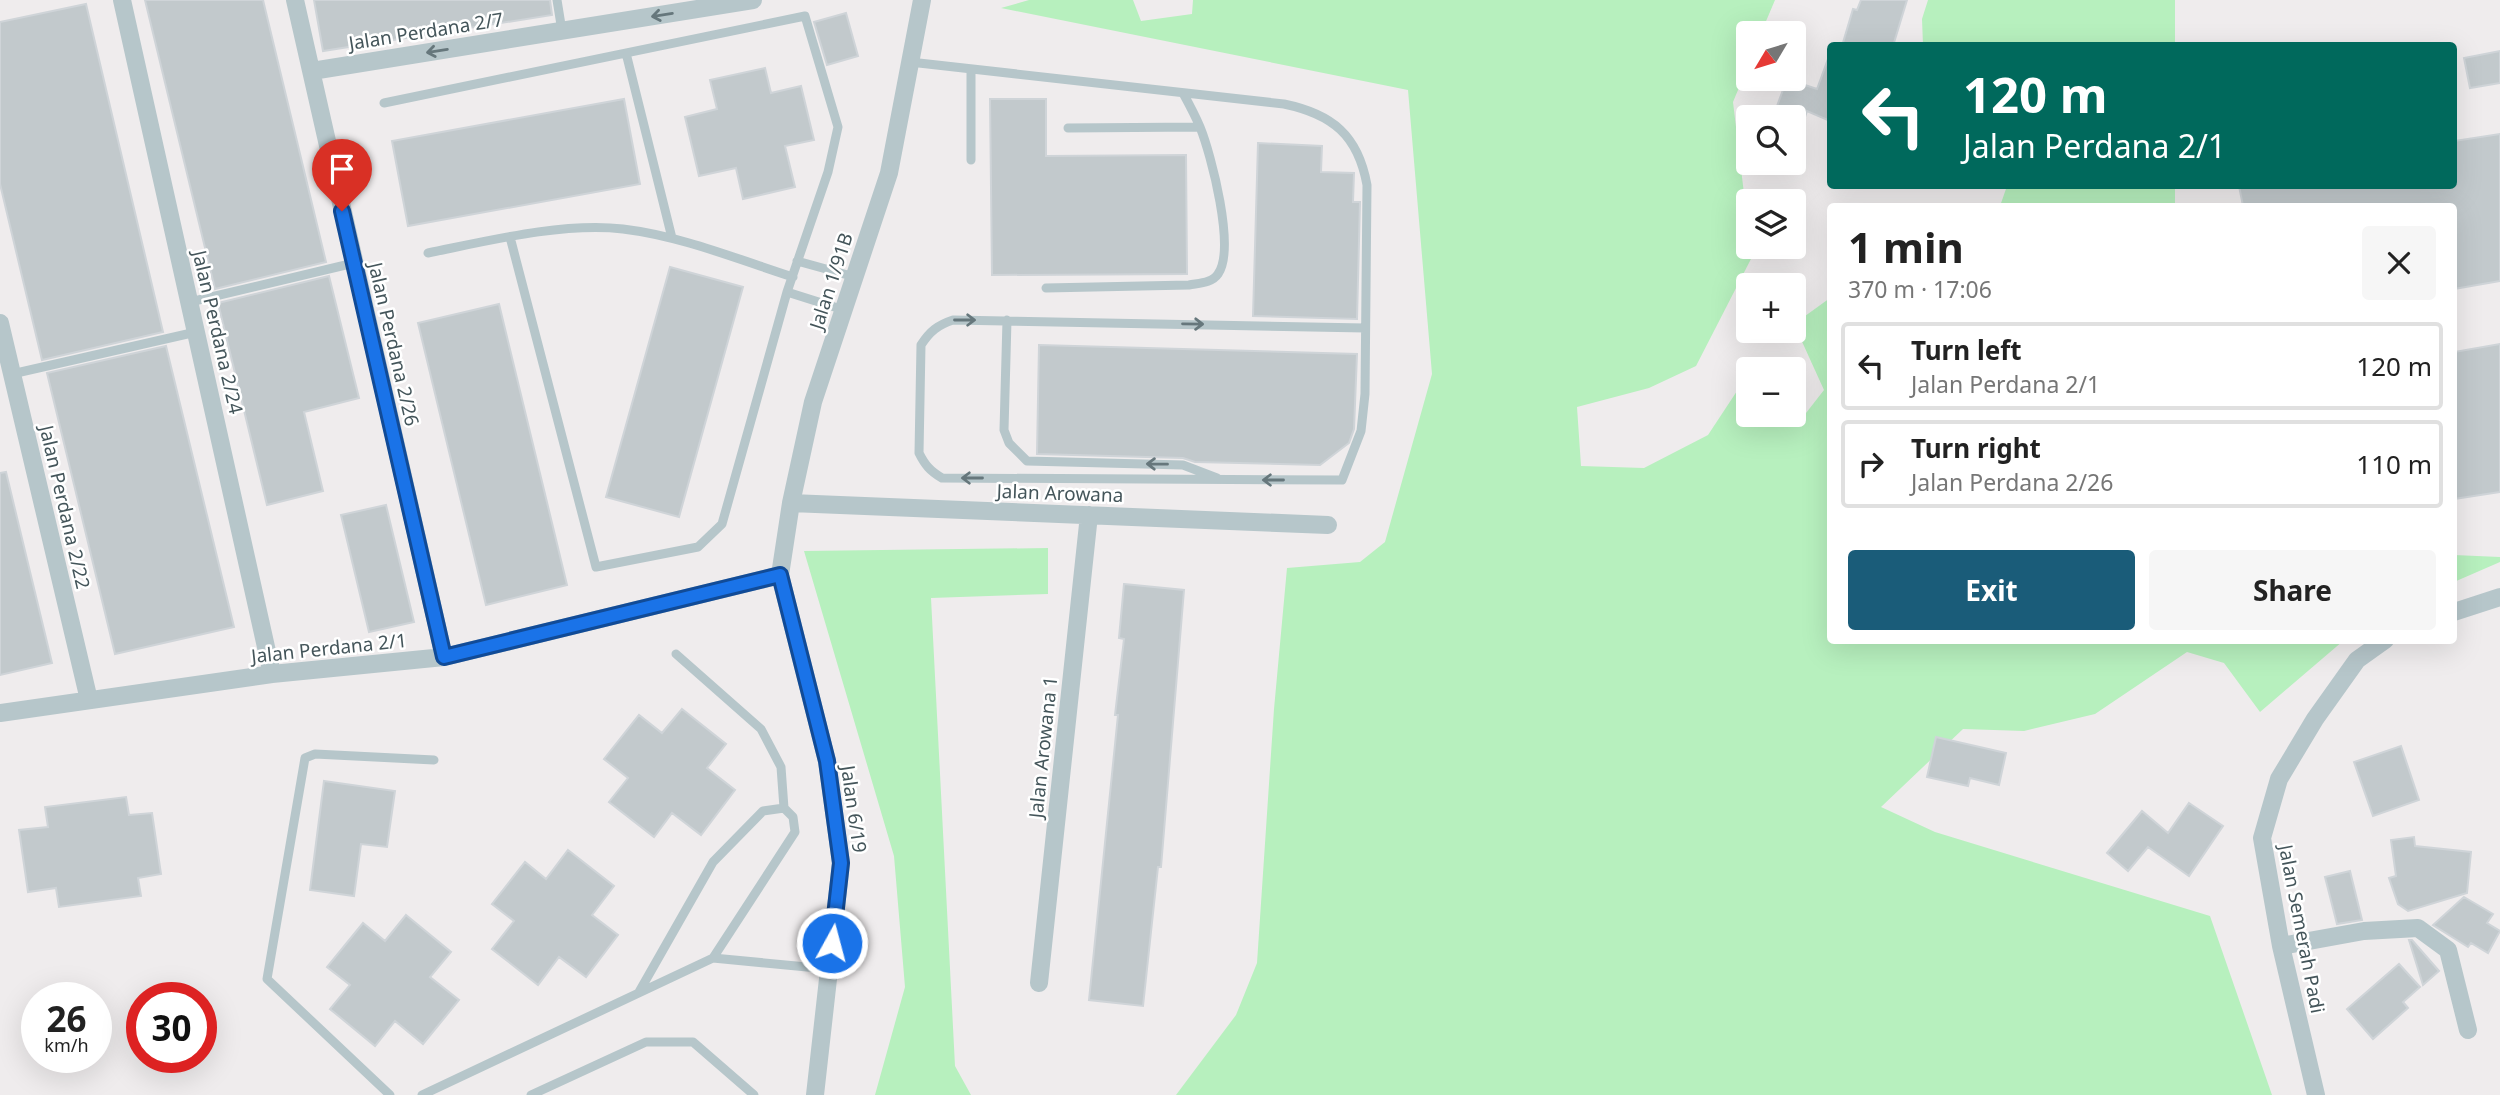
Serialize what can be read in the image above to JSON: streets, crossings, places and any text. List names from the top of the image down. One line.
{"streets":{"street":["Jalan Perdana 2/7","Jalan 1/91B","Jalan Perdana 2/24","Jalan Perdana 2/26","Jalan Arowana","Jalan Perdana 2/22","Jalan Perdana 2/1","Jalan Arowana 1","Jalan 6/19","Jalan Semerah Padi"]},"crossings":[["Jalan Perdana 2/7","Jalan Perdana 2/26"],["Jalan 1/91B","Jalan Arowana"],["Jalan 1/91B","Jalan Perdana 2/1"],["Jalan 1/91B","Jalan 6/19"],["Jalan Perdana 2/24","Jalan Perdana 2/1"],["Jalan Perdana 2/26","Jalan Perdana 2/1"],["Jalan Arowana","Jalan Arowana 1"],["Jalan Perdana 2/22","Jalan Perdana 2/1"],["Jalan Perdana 2/1","Jalan 6/19"]],"one_way":["Jalan Perdana 2/7"],"north":"bottom left","page":{"map_buttons":["+","−"],"turn":["120 m","Jalan Perdana 2/1"],"heading":["1 min","370 m · 17:06"],"list":[{"name":"Turn left","note":"Jalan Perdana 2/1","value":"120 m"},{"name":"Turn right","note":"Jalan Perdana 2/26","value":"110 m"}],"buttons":["Exit","Share"],"speed":"26 km/h","limit":"30"}}
